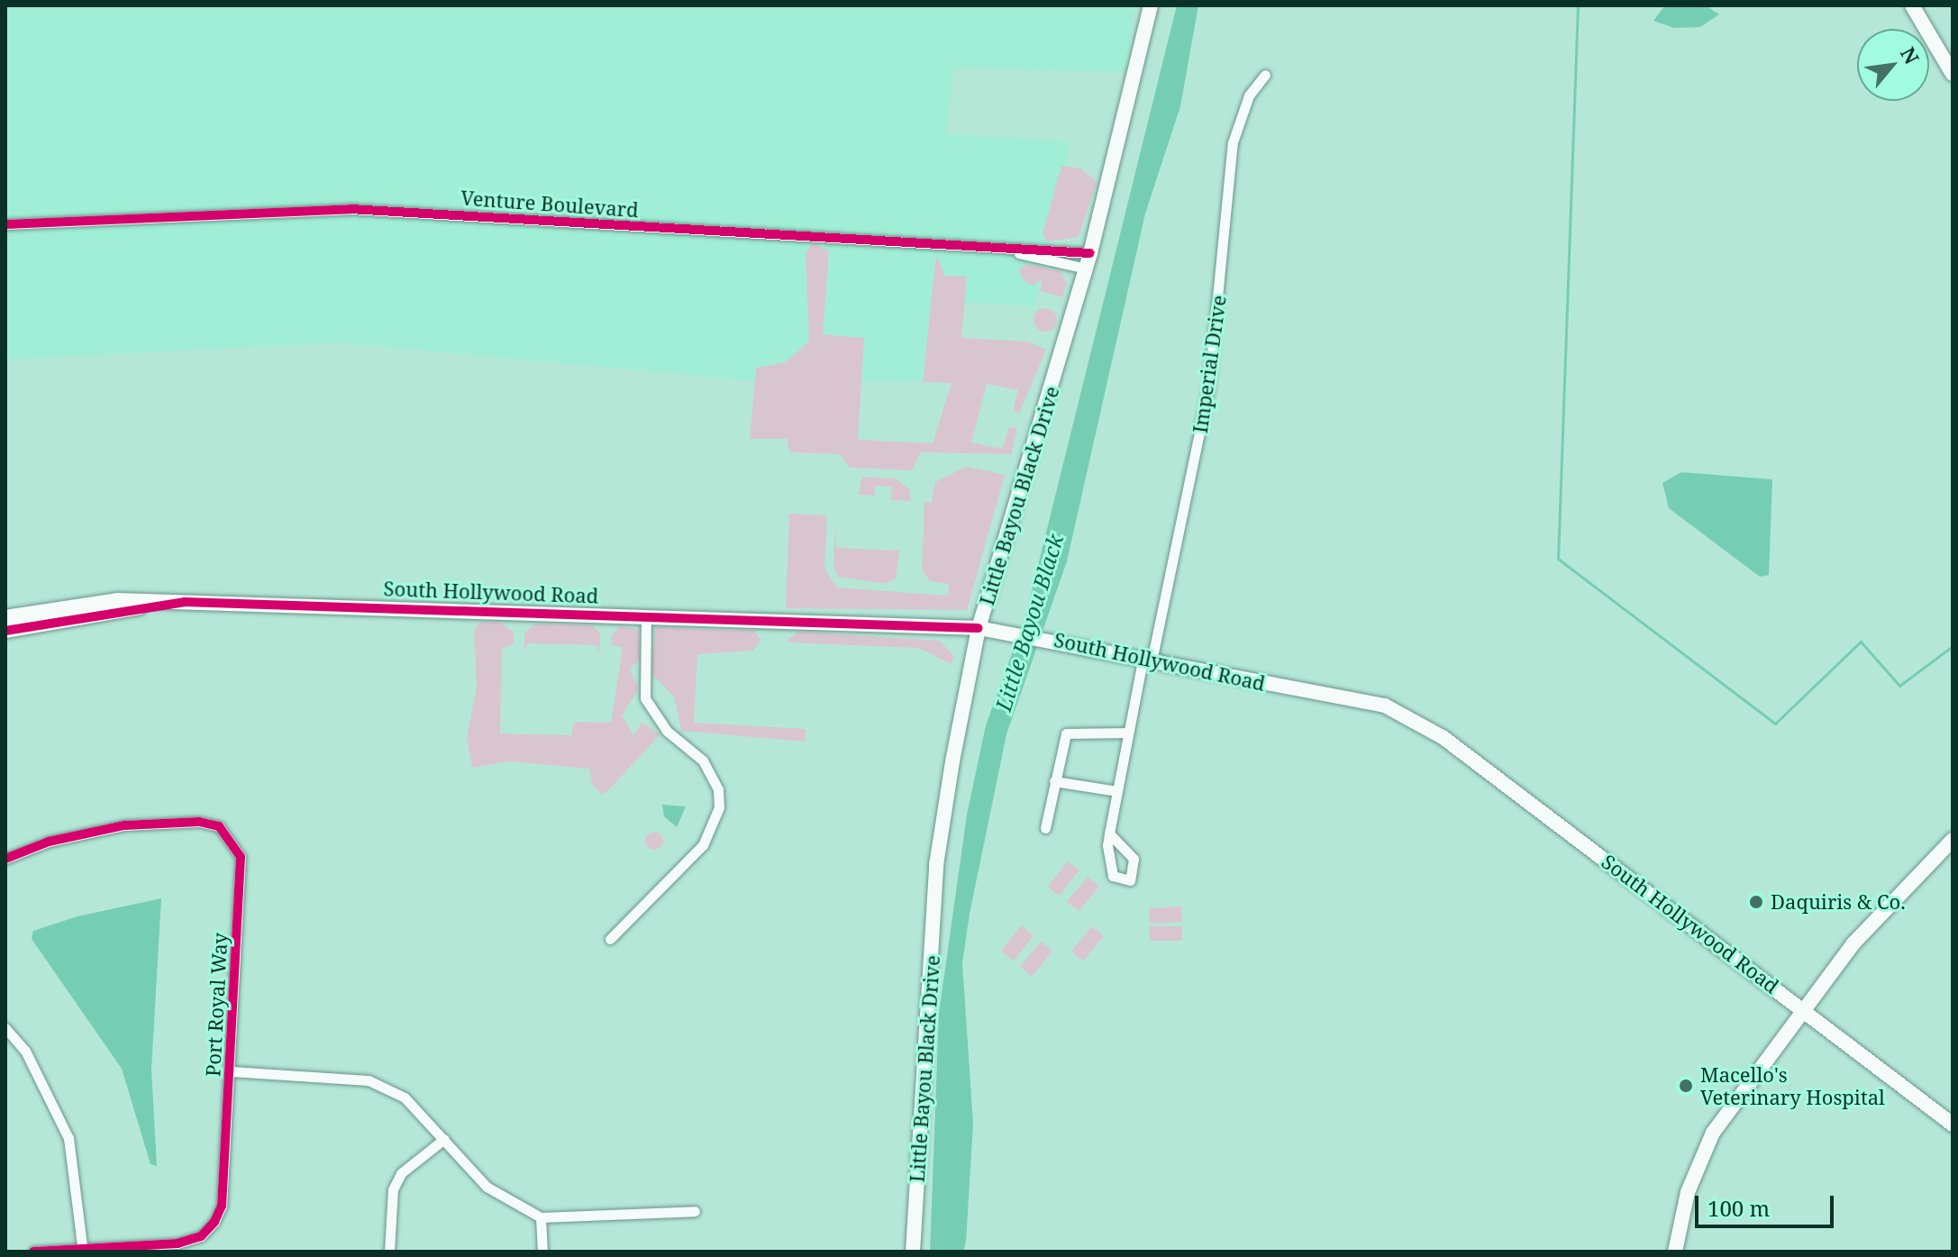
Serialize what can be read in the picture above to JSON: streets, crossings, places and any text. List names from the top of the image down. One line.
{"streets":{"main road":["Little Bayou Black Drive","South Hollywood Road"],"street":["Venture Boulevard","Imperial Drive","Port Royal Way"]},"crossings":[["Venture Boulevard","Little Bayou Black Drive"],["Imperial Drive","South Hollywood Road"],["Little Bayou Black Drive","South Hollywood Road"]],"water":["Little Bayou Black"],"places":["Daquiris & Co.","Macello's Veterinary Hospital"],"scale_bar":"100 m","north":"top right"}
